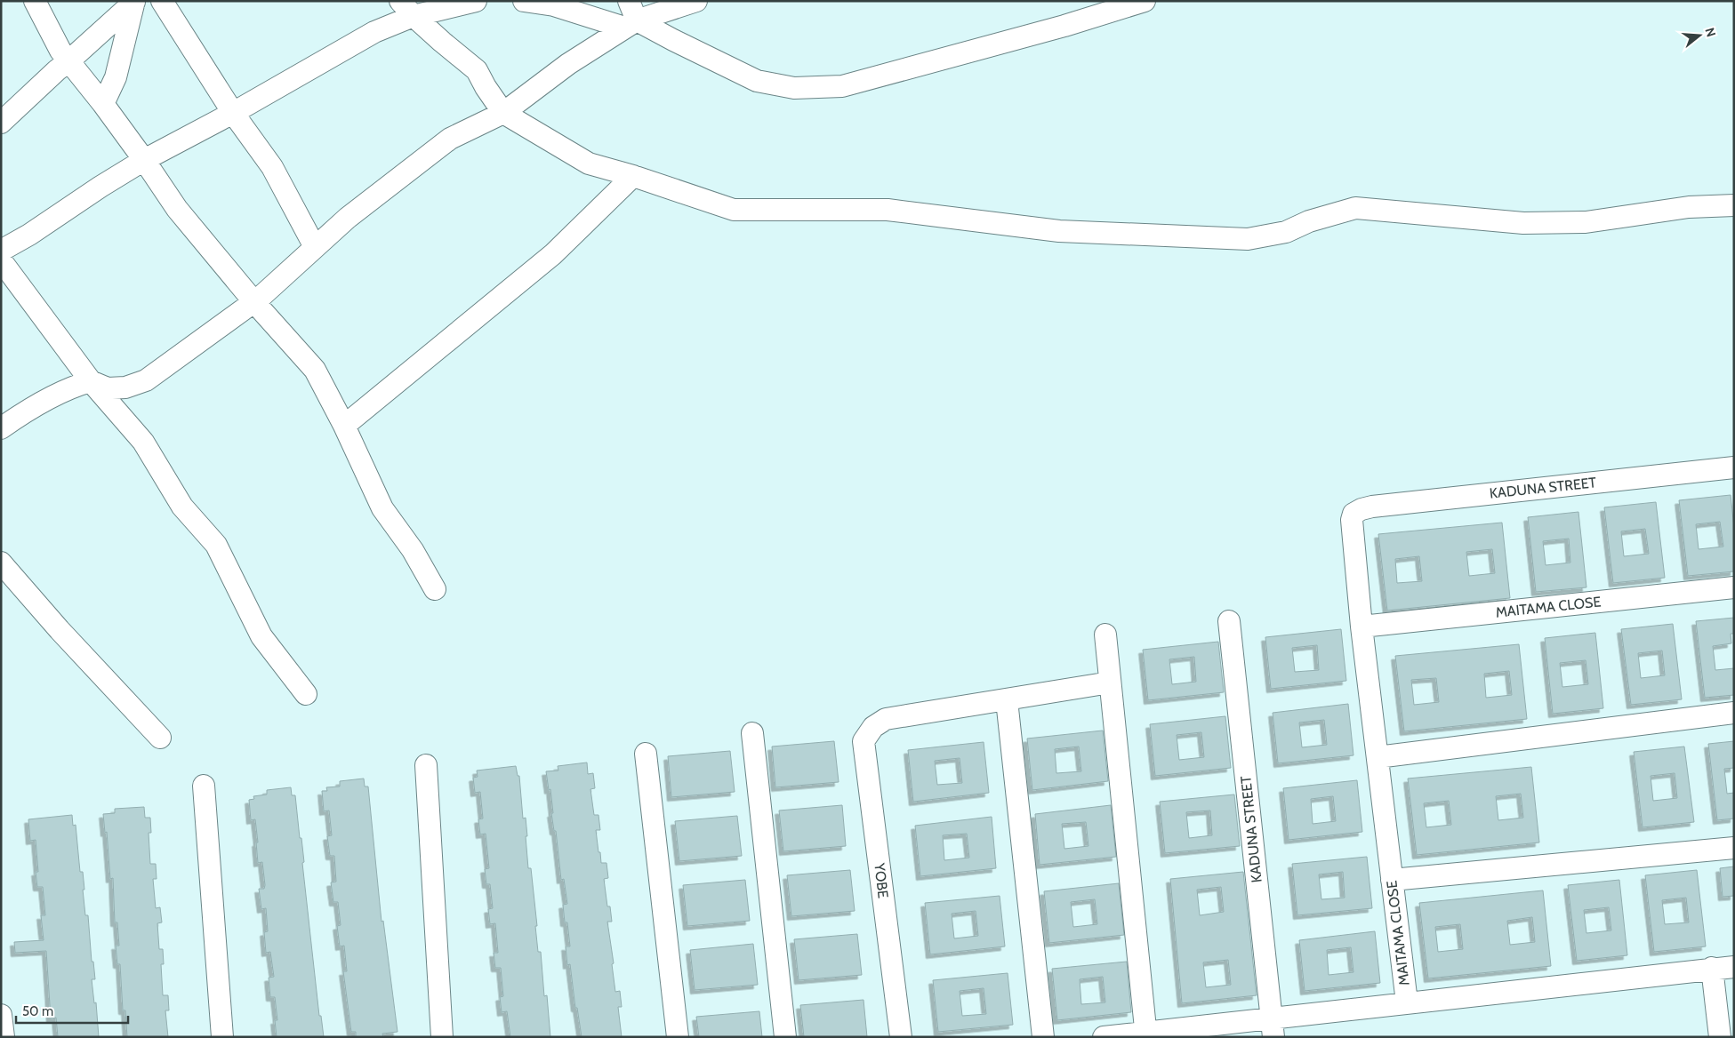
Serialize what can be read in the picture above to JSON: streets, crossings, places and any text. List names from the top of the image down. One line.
{"streets":{"street":["KADUNA STREET","MAITAMA CLOSE","YOBE"]},"crossings":[["KADUNA STREET","MAITAMA CLOSE"]],"scale_bar":"50 m","north":"right"}
